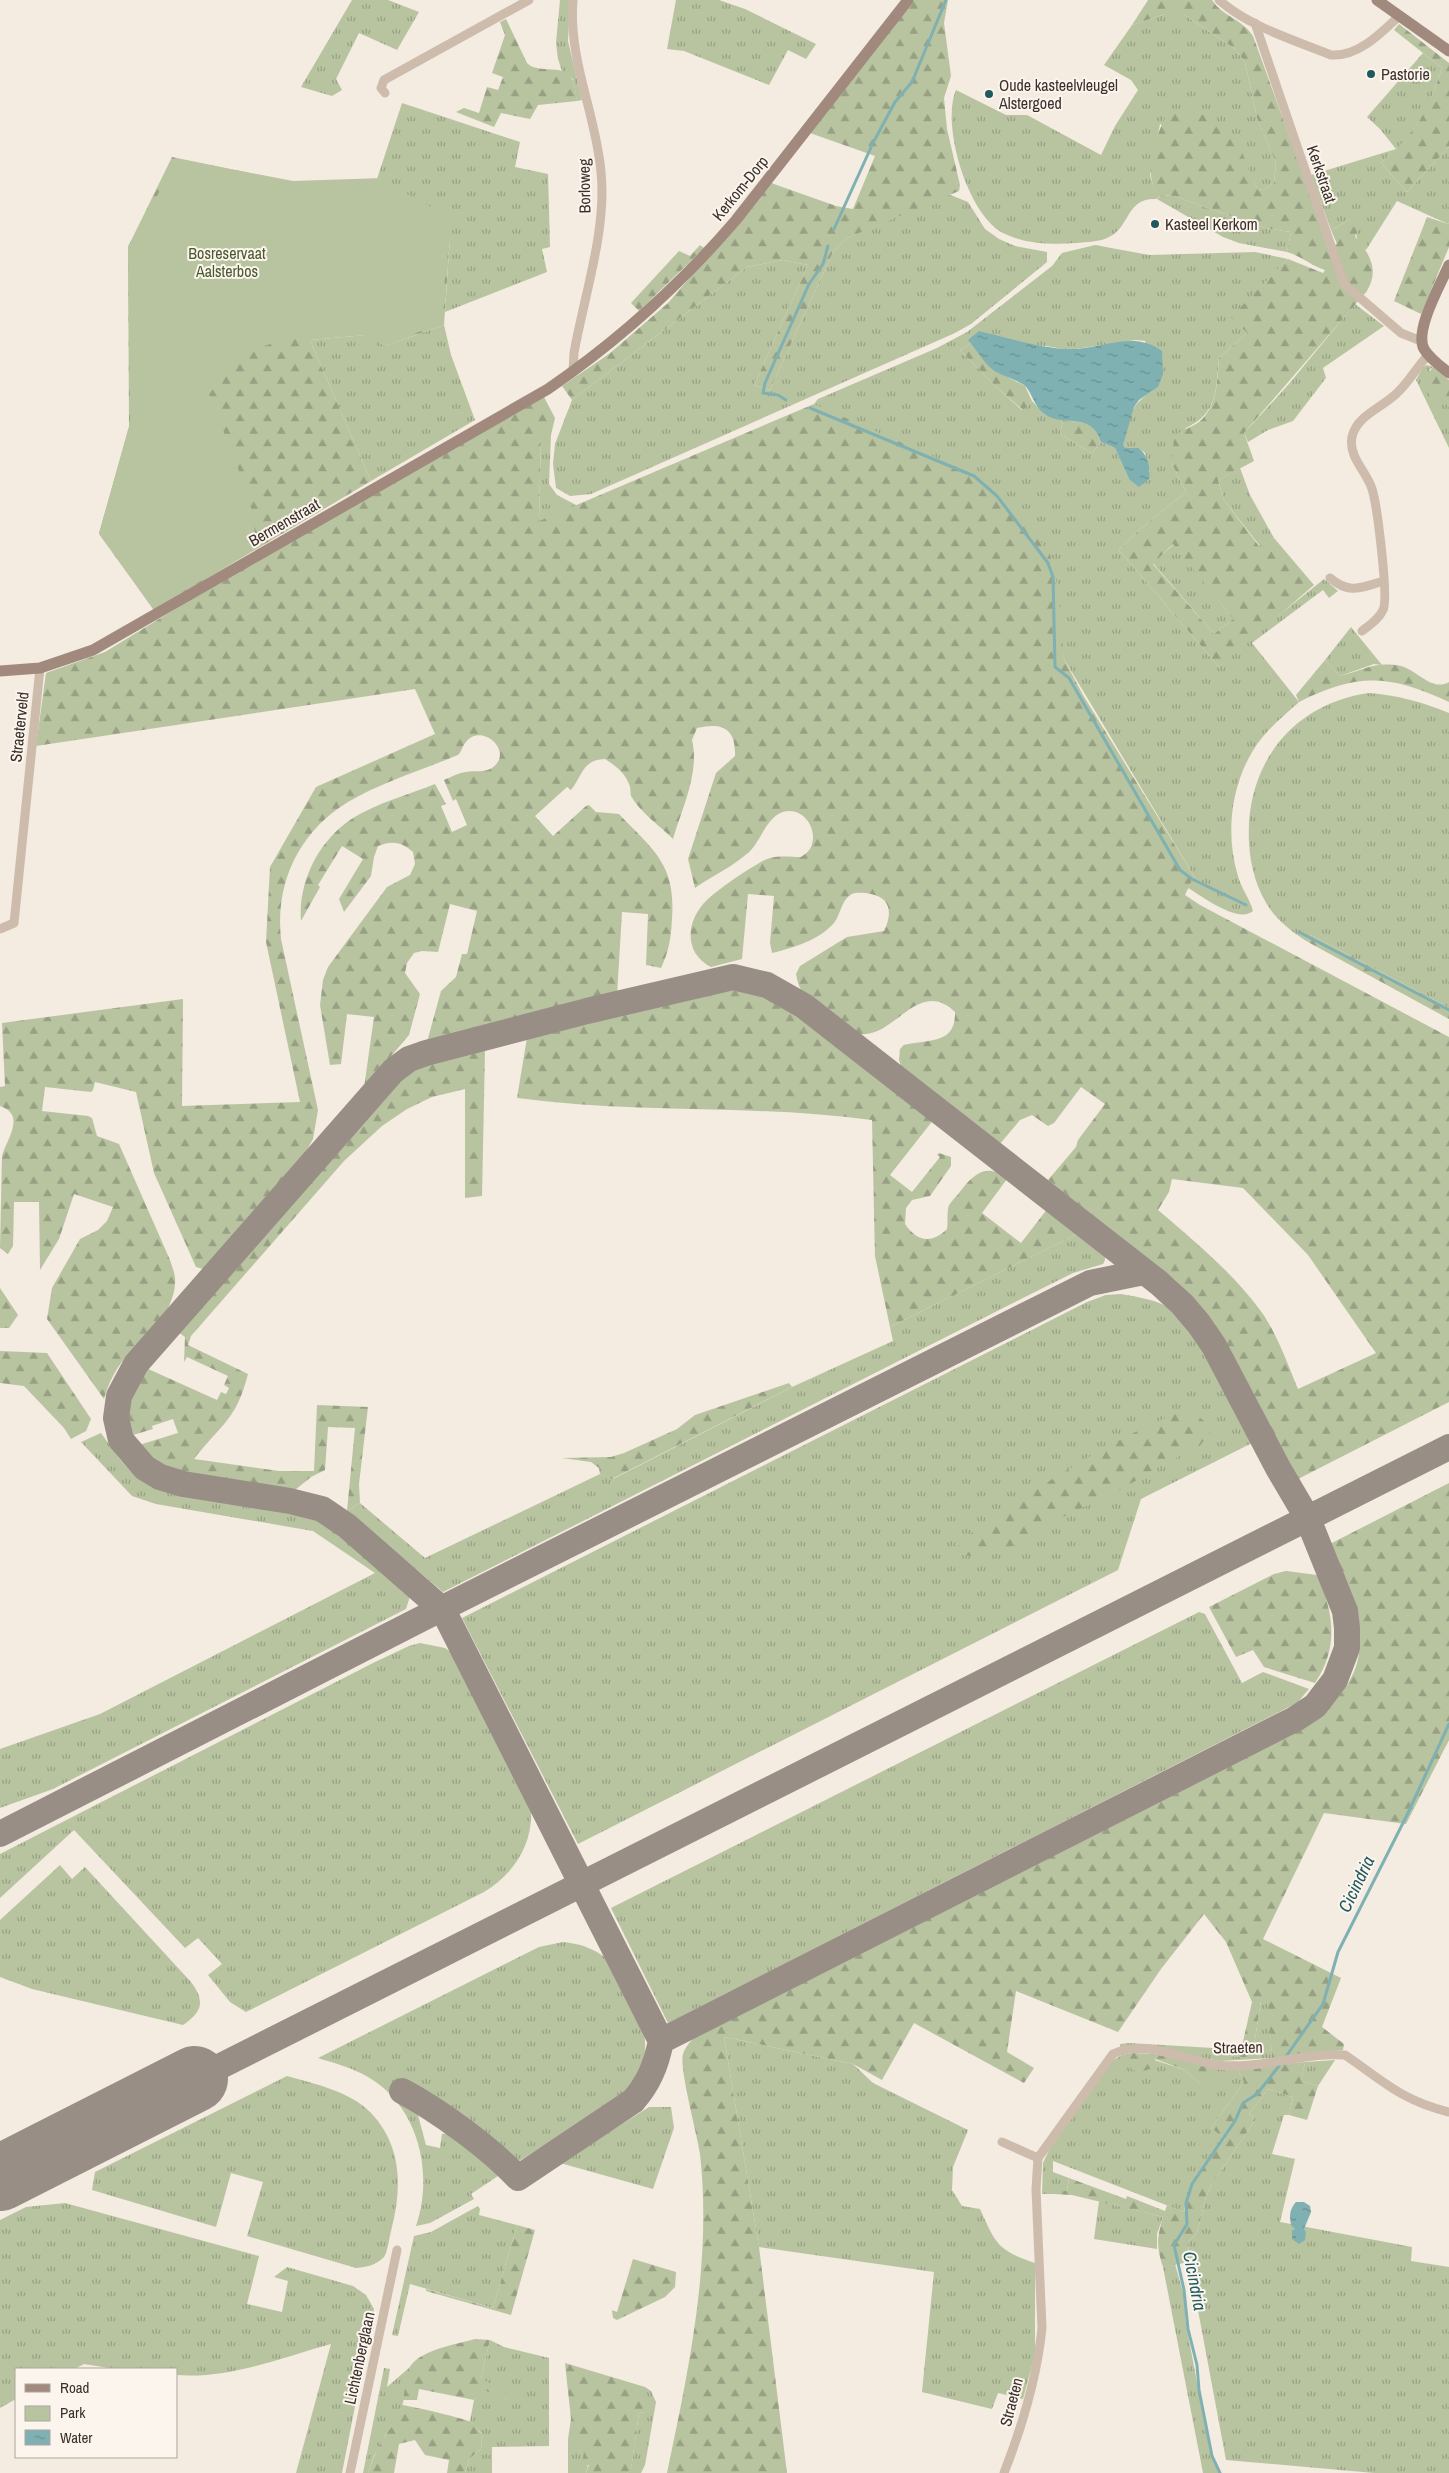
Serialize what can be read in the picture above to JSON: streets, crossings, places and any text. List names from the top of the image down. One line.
{"streets":{"street":["Kerkstraat","Borloweg","Kerkom-Dorp","Bermenstraat","Straeterveld","Straeten","Lichtenberglaan"]},"crossings":[["Borloweg","Kerkom-Dorp"],["Borloweg","Bermenstraat"],["Kerkom-Dorp","Bermenstraat"],["Bermenstraat","Straeterveld"]],"water":["Cicindria"],"parks":["Bosreservaat Aalsterbos"],"places":["Pastorie","Oude kasteelvleugel Alstergoed","Kasteel Kerkom"],"legend":["Road","Park","Water"]}
